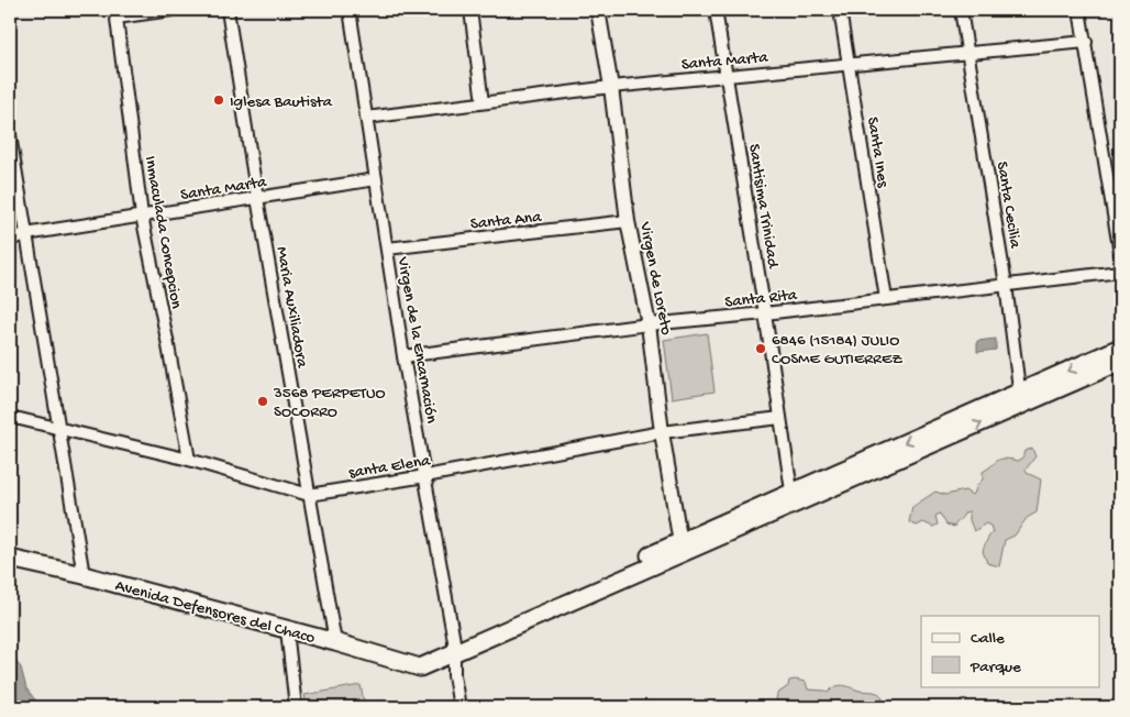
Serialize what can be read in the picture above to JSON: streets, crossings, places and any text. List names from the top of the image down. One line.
{"streets":{"main road":["Avenida Defensores del Chaco"],"street":["Santa Marta","Santa Ines","Santa Cecilia","Santisima Trinidad","Santa Ana","Inmaculada Concepcion","Virgen de Loreto","Santa Rita","Maria Auxiliadora","Virgen de la Encarnación","santa Elena"]},"crossings":[["Santa Marta","Santa Ines"],["Santa Marta","Santa Cecilia"],["Santa Marta","Santisima Trinidad"],["Santa Marta","Inmaculada Concepcion"],["Santa Marta","Virgen de Loreto"],["Santa Marta","Maria Auxiliadora"],["Santa Marta","Virgen de la Encarnación"],["Santa Ines","Santa Rita"],["Santa Cecilia","Santa Rita"],["Santisima Trinidad","Santa Rita"],["Santisima Trinidad","santa Elena"],["Santa Ana","Virgen de Loreto"],["Santa Ana","Virgen de la Encarnación"],["Inmaculada Concepcion","santa Elena"],["Virgen de Loreto","Santa Rita"],["Virgen de Loreto","santa Elena"],["Santa Rita","Virgen de la Encarnación"],["Maria Auxiliadora","santa Elena"],["Maria Auxiliadora","Avenida Defensores del Chaco"],["Virgen de la Encarnación","santa Elena"],["Virgen de la Encarnación","Avenida Defensores del Chaco"]],"places":["Iglesa Bautista","6846 (15184) JULIO COSME GUTIERREZ","3568 PERPETUO SOCORRO"],"legend":["Calle","Parque"]}
